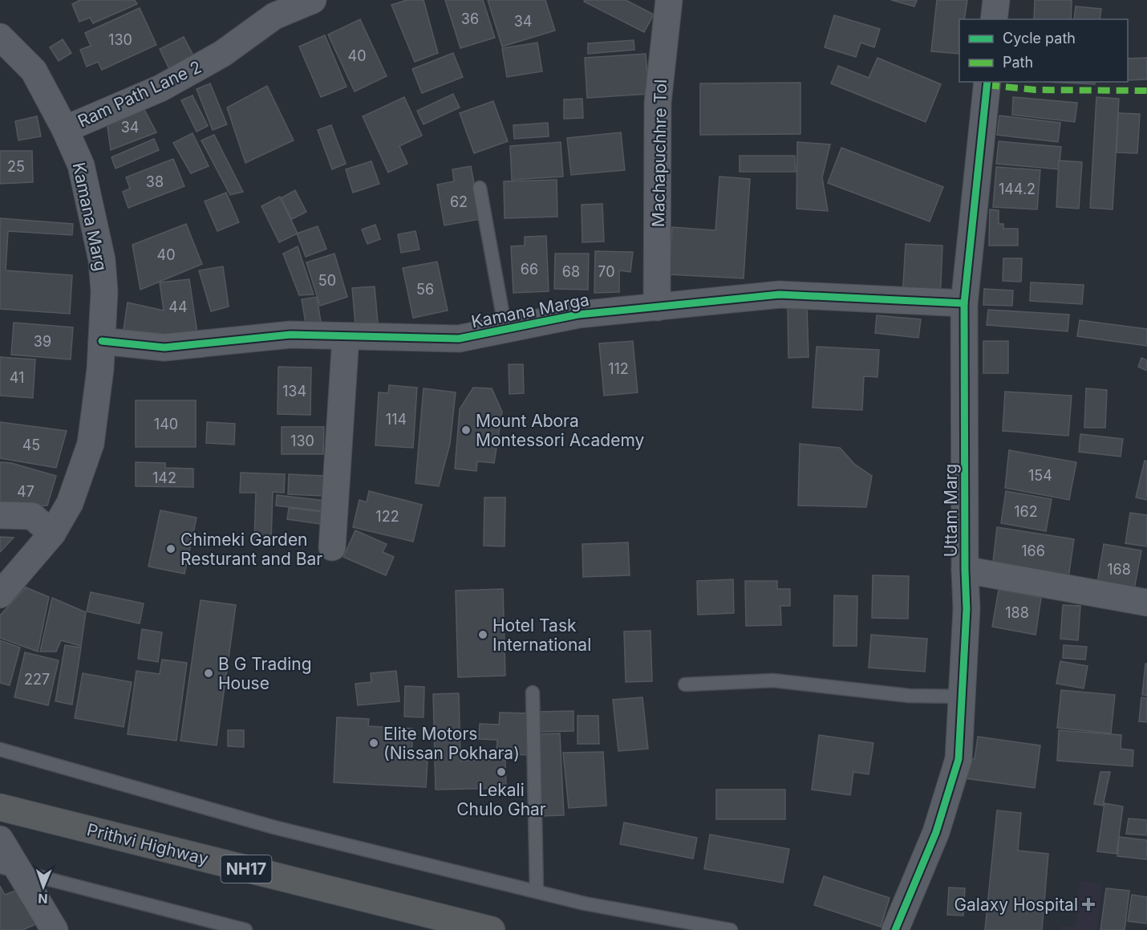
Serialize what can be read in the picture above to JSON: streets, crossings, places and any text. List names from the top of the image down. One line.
{"streets":{"highway":["Prithvi Highway","NH17"],"street":["Ram Path Lane 2","Machapuchhre Tol","Kamana Marg","Kamana Marga","Uttam Marg"]},"crossings":[["Ram Path Lane 2","Kamana Marg"],["Machapuchhre Tol","Kamana Marga"],["Kamana Marg","Kamana Marga"],["Kamana Marga","Uttam Marg"]],"places":{"other":["Mount Abora Montessori Academy","Chimeki Garden Resturant and Bar","Hotel Task International","B G Trading House","Elite Motors (Nissan Pokhara)","Lekali Chulo Ghar"],"health":["Galaxy Hospital"]},"house_numbers":["36","34","130","40","34","25","38","144.2","62","40","66","68","70","50","56","44","39","112","41","134","114","140","130","45","154","142","47","162","122","166","168","188","227"],"legend":["Cycle path","Path"],"north":"bottom"}
